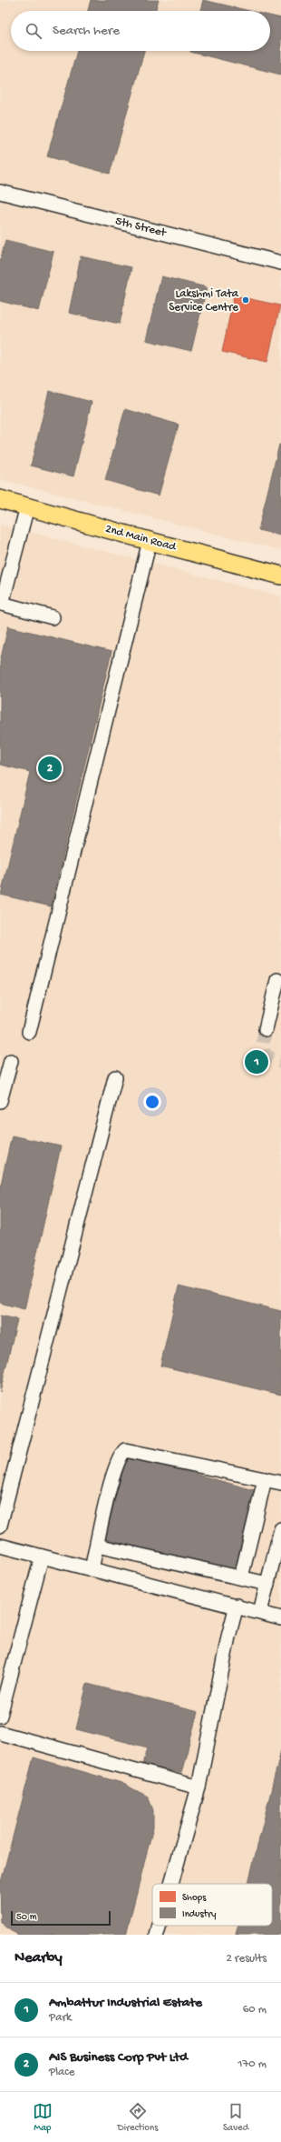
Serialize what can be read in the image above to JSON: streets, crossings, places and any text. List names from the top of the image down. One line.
{"streets":{"main road":["2nd Main Road"],"street":["5th Street"]},"places":["Lakshmi Tata Service Centre"],"legend":["Shops","Industry"],"scale_bar":"50 m","page":{"search":"Search here","pins":["2","1"],"scale":"50 m","heading":["Nearby","2 results"],"list":[{"mark":"1","name":"Ambattur Industrial Estate","note":"Park","value":"60 m"},{"mark":"2","name":"AIS Business Corp Pvt Ltd","note":"Place","value":"170 m"}],"nav":["Map","Directions","Saved"]}}
